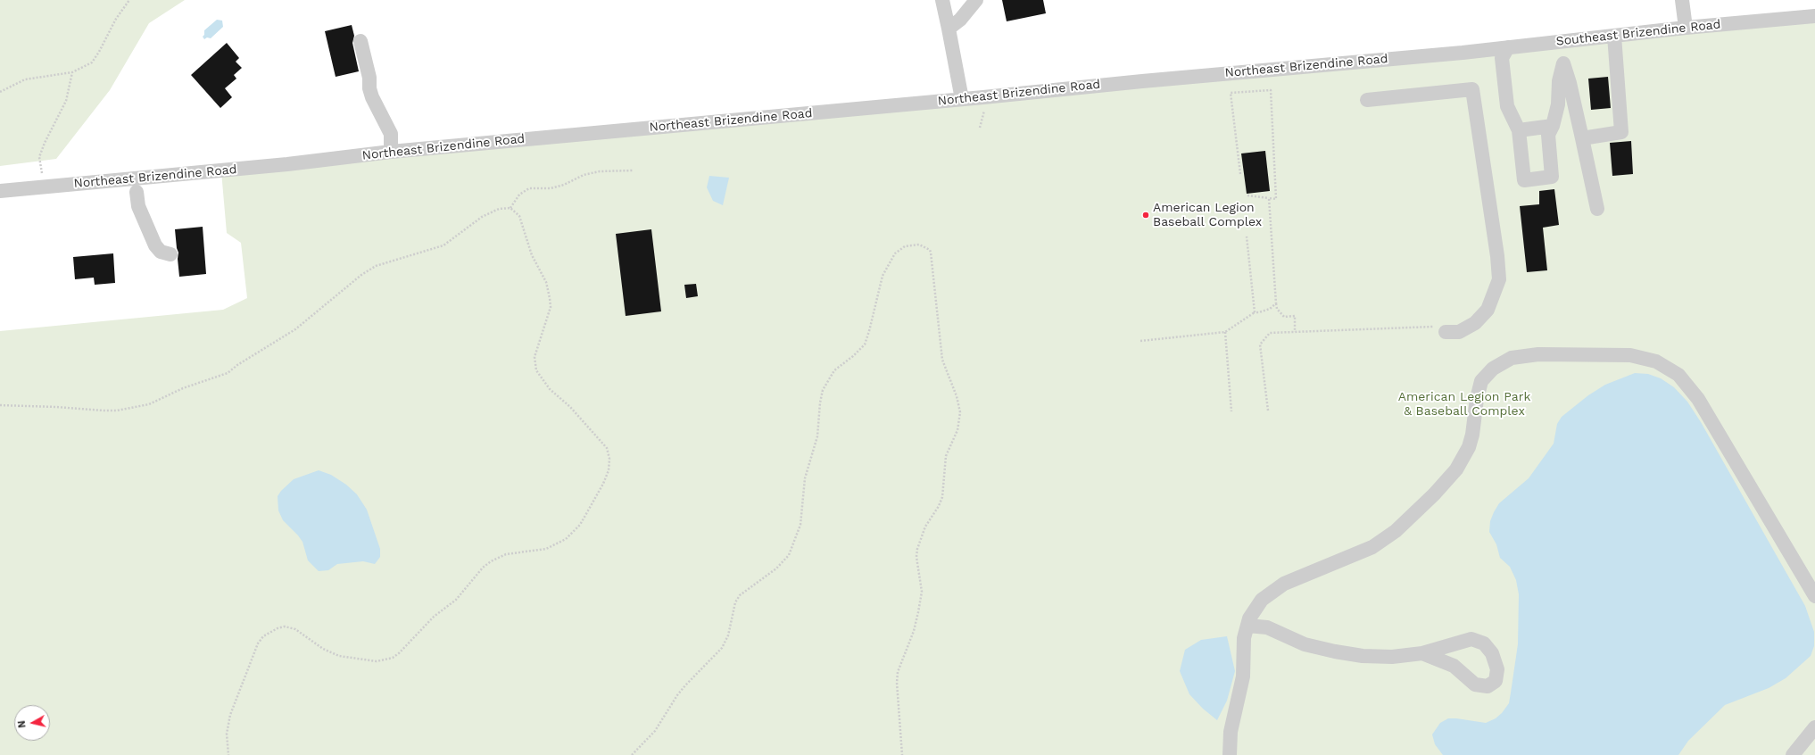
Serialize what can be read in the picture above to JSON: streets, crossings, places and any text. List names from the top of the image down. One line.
{"streets":{"street":["Southeast Brizendine Road","Northeast Brizendine Road"]},"crossings":[["Southeast Brizendine Road","Northeast Brizendine Road"]],"parks":["American Legion Park & Baseball Complex"],"places":["American Legion Baseball Complex"],"north":"left"}
